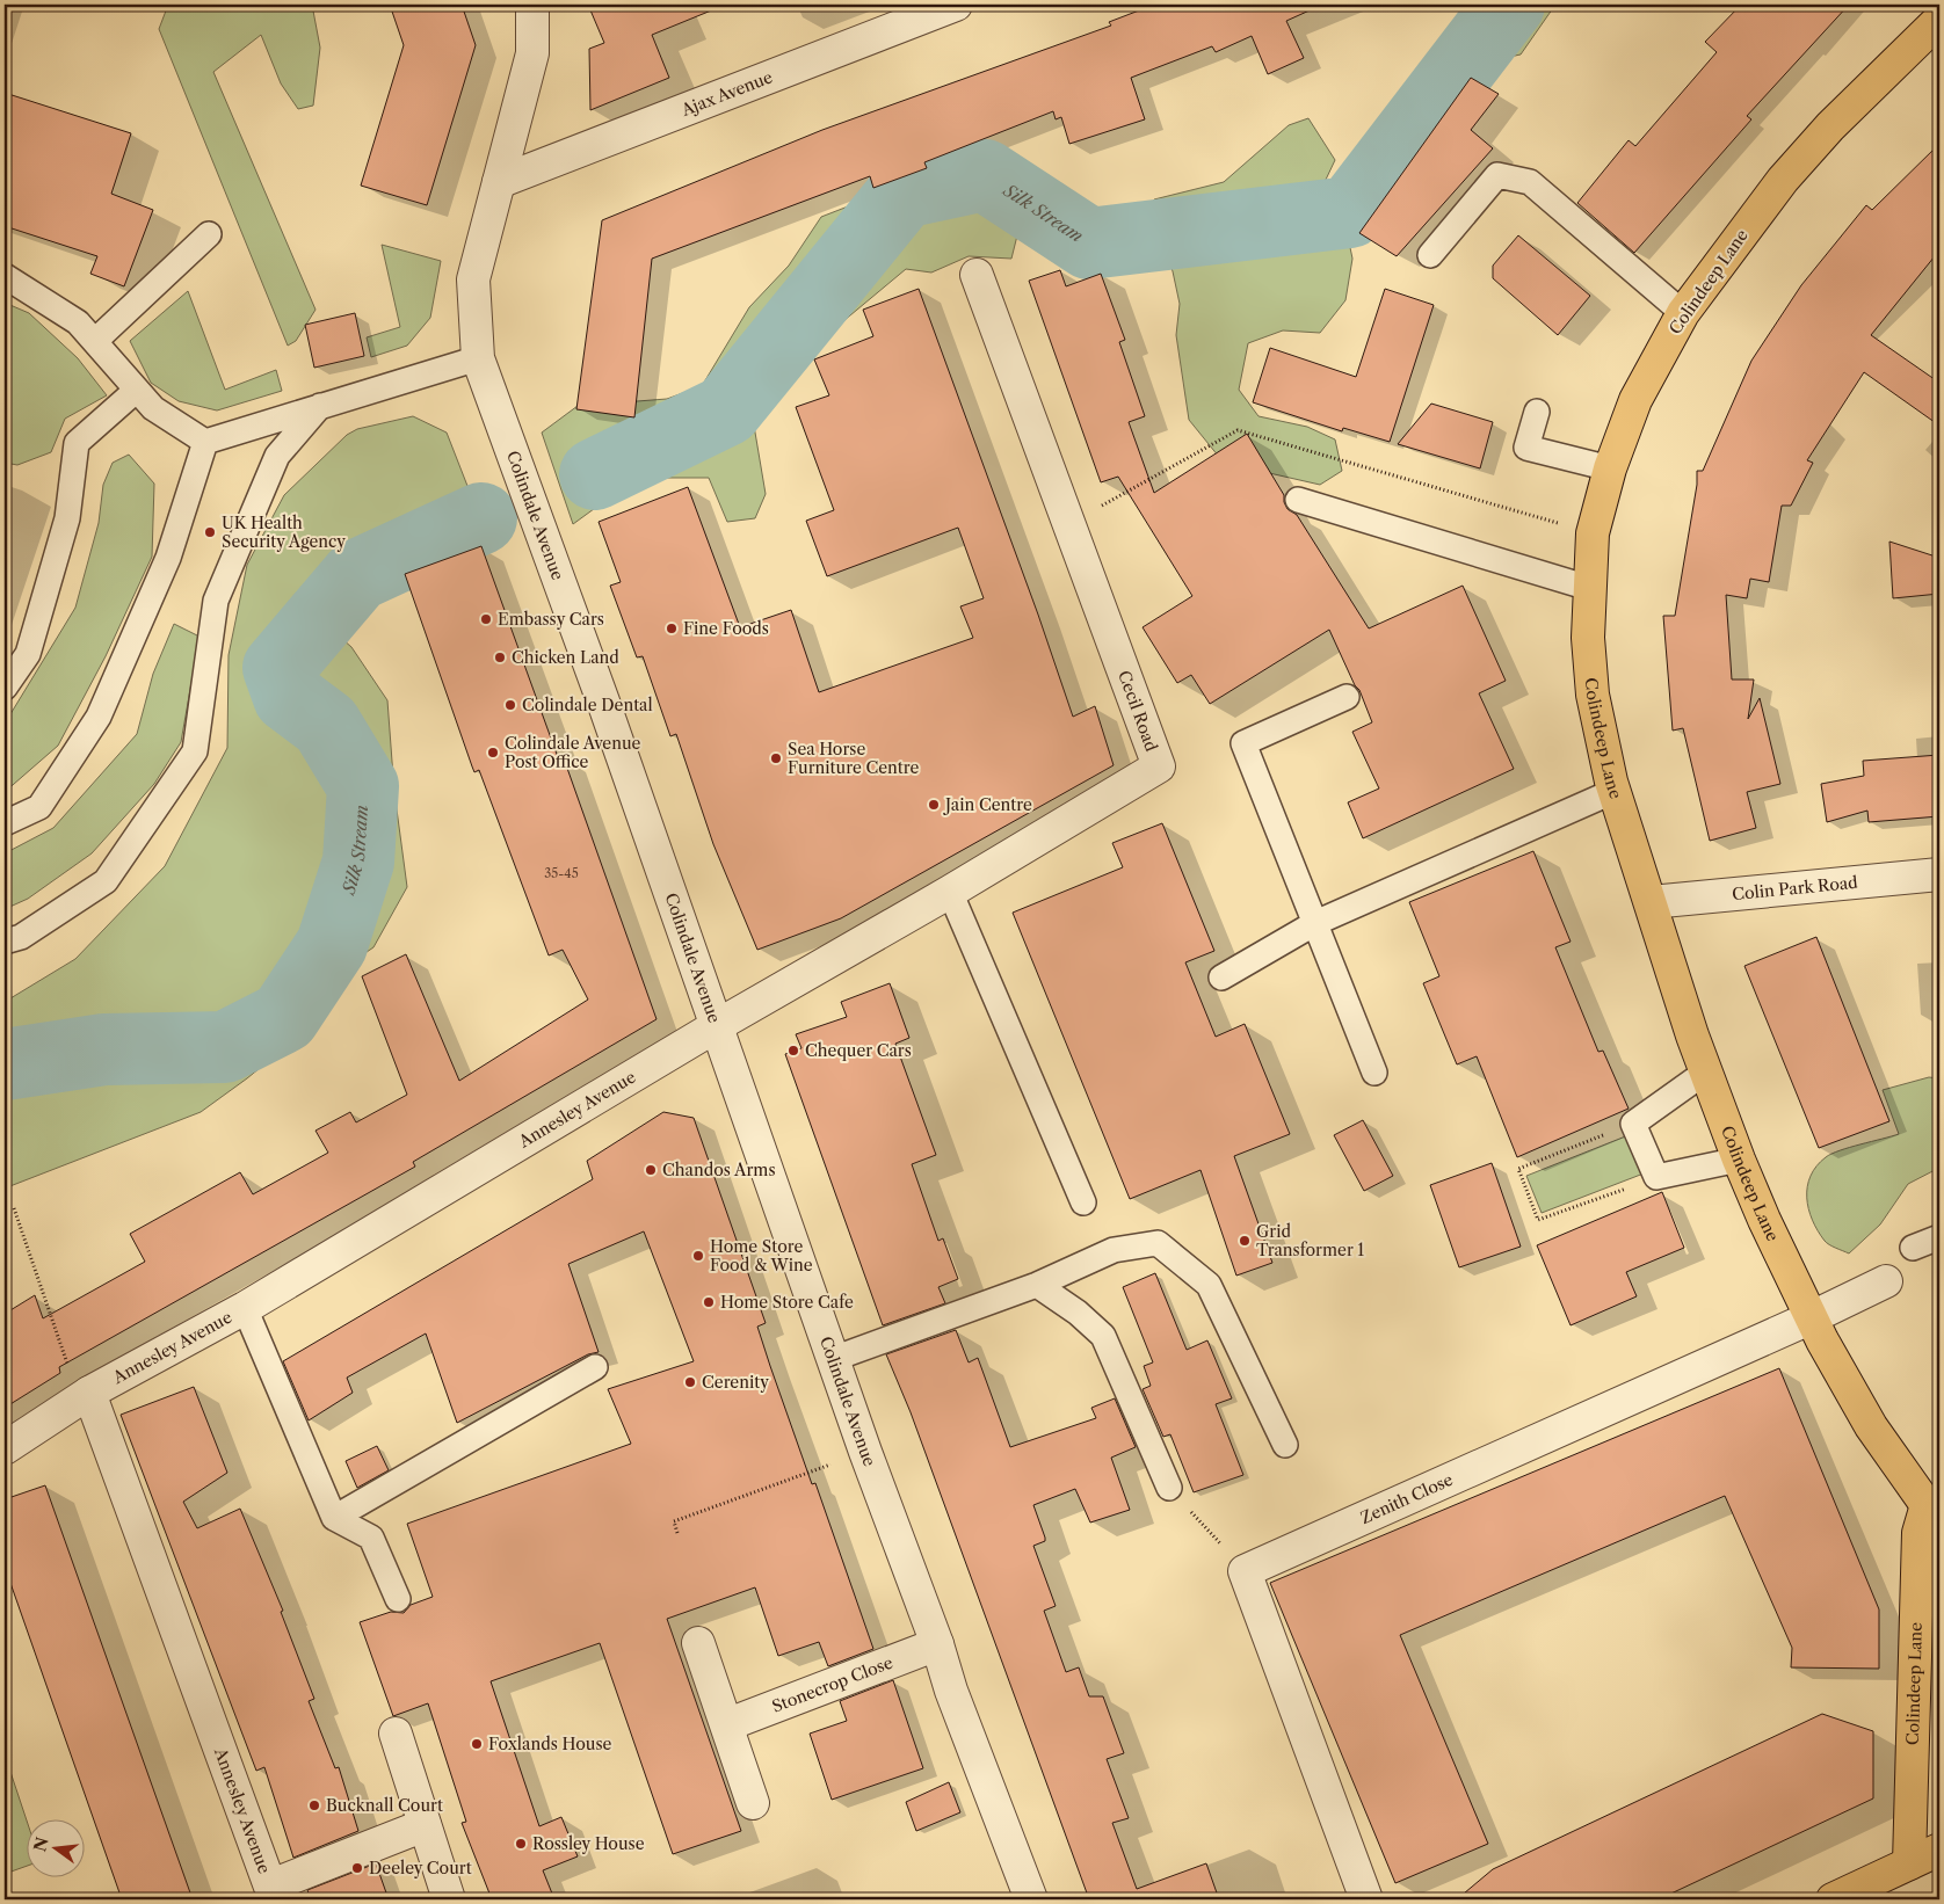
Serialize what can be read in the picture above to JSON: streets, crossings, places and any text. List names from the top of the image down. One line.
{"streets":{"main road":["Colindeep Lane"],"street":["Ajax Avenue","Colindale Avenue","Cecil Road","Colin Park Road","Annesley Avenue","Zenith Close","Stonecrop Close"]},"crossings":[["Ajax Avenue","Colindale Avenue"],["Colindeep Lane","Colin Park Road"],["Colindeep Lane","Zenith Close"],["Colindale Avenue","Cecil Road"],["Colindale Avenue","Annesley Avenue"],["Colindale Avenue","Stonecrop Close"],["Cecil Road","Annesley Avenue"]],"water":["Silk Stream"],"places":["UK Health Security Agency","Embassy Cars","Fine Foods","Chicken Land","Colindale Dental","Colindale Avenue Post Office","Sea Horse Furniture Centre","Jain Centre","Chequer Cars","Chandos Arms","Grid Transformer 1","Home Store Food & Wine","Home Store Cafe","Cerenity","Foxlands House","Bucknall Court","Rossley House","Deeley Court"],"house_numbers":["35-45"],"north":"left"}
